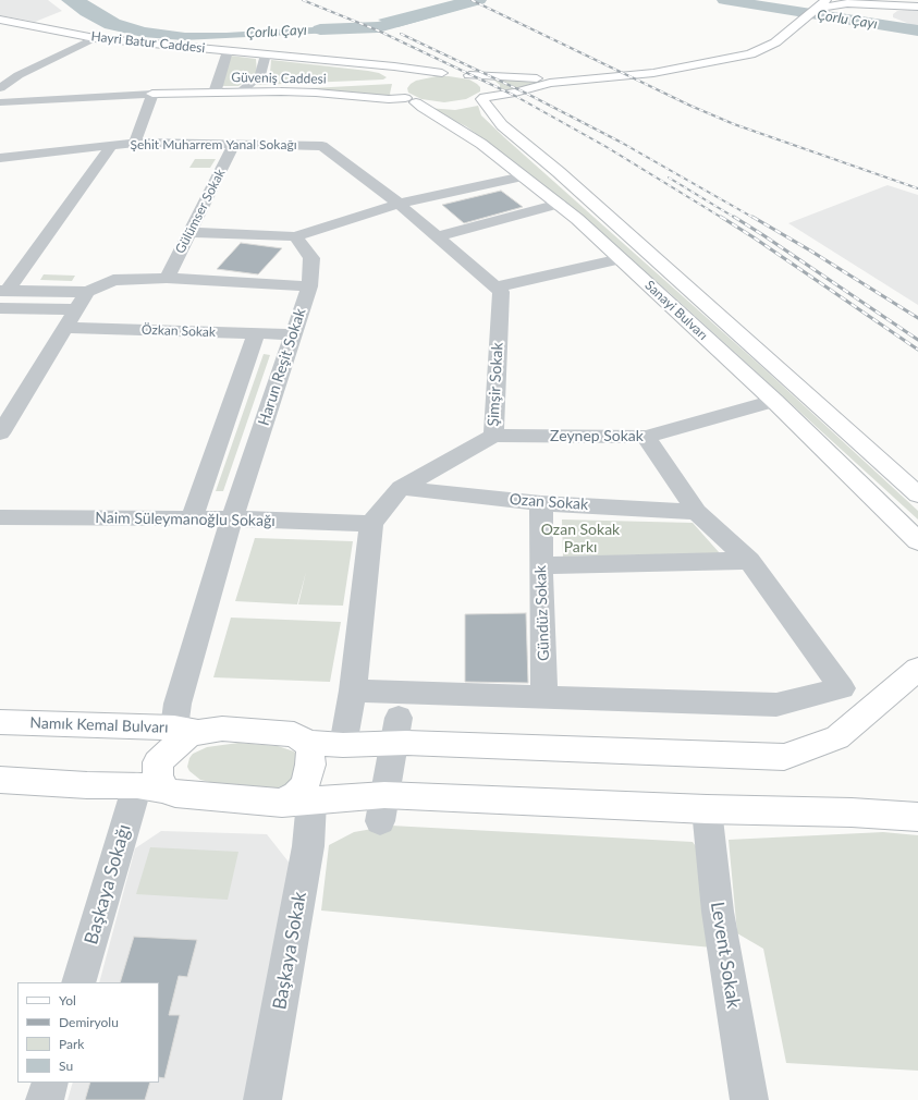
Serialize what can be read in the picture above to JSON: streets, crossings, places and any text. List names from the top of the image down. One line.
{"streets":{"main road":["Hayri Batur Caddesi","Güveniş Caddesi","Sanayi Bulvarı","Namık Kemal Bulvarı"],"street":["Şehit Muharrem Yanal Sokağı","Gülümser Sokak","Özkan Sokak","Harun Reşit Sokak","Şimşir Sokak","Zeynep Sokak","Ozan Sokak","Naim Süleymanoğlu Sokağı","Gündüz Sokak","Başkaya Sokağı","Başkaya Sokak","Levent Sokak"]},"crossings":[["Güveniş Caddesi","Sanayi Bulvarı"],["Şehit Muharrem Yanal Sokağı","Gülümser Sokak"],["Sanayi Bulvarı","Zeynep Sokak"],["Özkan Sokak","Harun Reşit Sokak"],["Harun Reşit Sokak","Naim Süleymanoğlu Sokağı"],["Harun Reşit Sokak","Namık Kemal Bulvarı"],["Şimşir Sokak","Zeynep Sokak"],["Şimşir Sokak","Ozan Sokak"],["Şimşir Sokak","Naim Süleymanoğlu Sokağı"],["Ozan Sokak","Gündüz Sokak"]],"water":["Çorlu Çayı"],"parks":["Ozan Sokak Parkı"],"legend":["Yol","Demiryolu","Park","Su"]}
